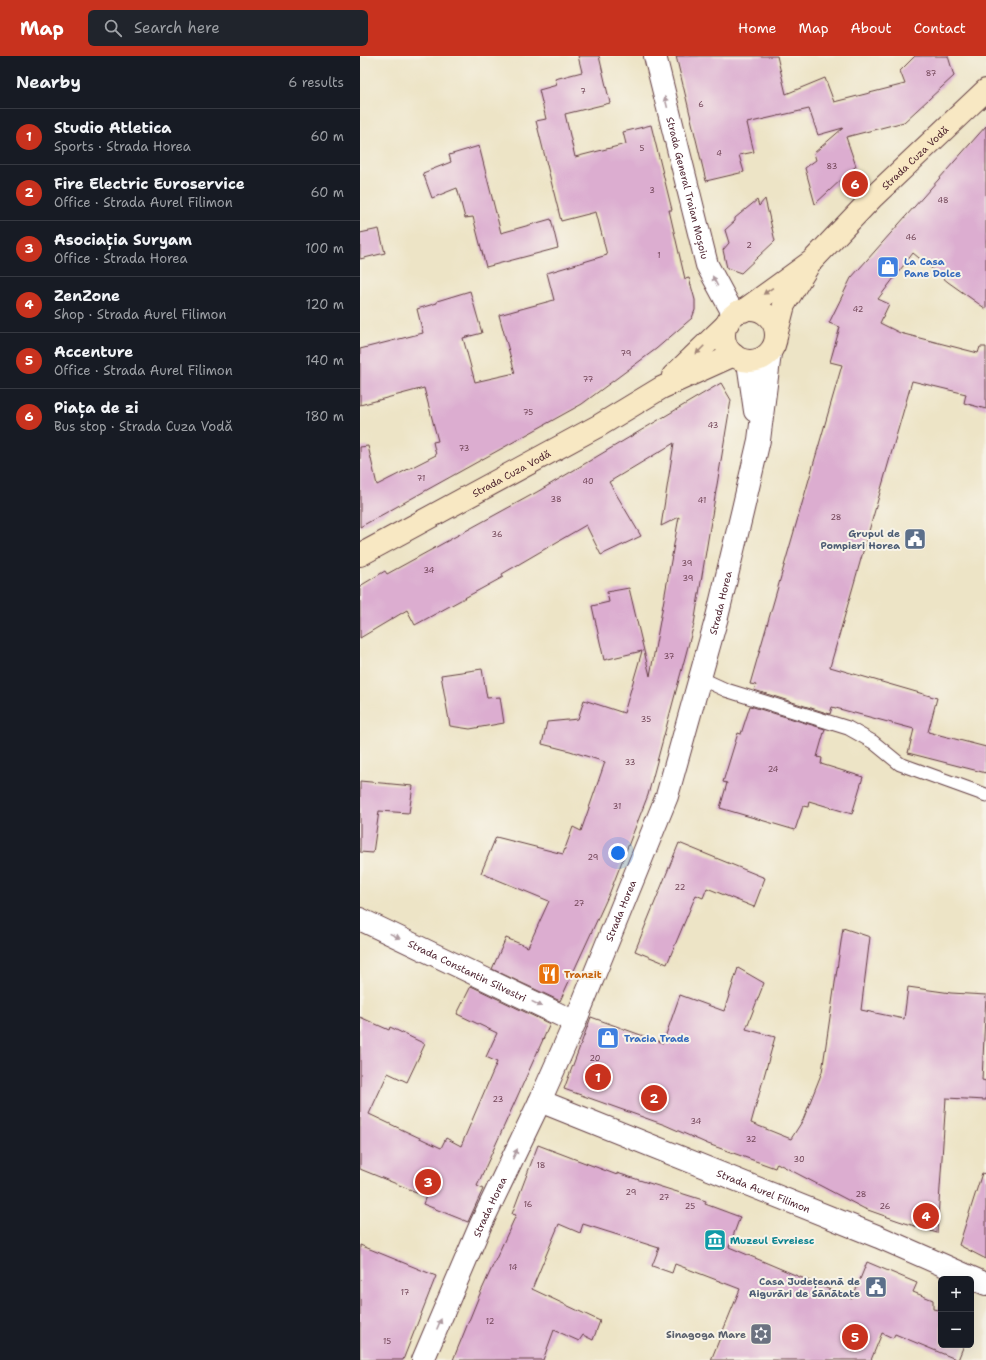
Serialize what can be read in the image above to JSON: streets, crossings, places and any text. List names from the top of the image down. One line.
{"streets":{"main road":["Strada Cuza Vodă"],"street":["Strada General Traian Moșoiu","Strada Horea","Strada Constantin Silvestri","Strada Aurel Filimon"]},"crossings":[["Strada Cuza Vodă","Strada General Traian Moșoiu"],["Strada Cuza Vodă","Strada Horea"],["Strada General Traian Moșoiu","Strada Horea"],["Strada Horea","Strada Constantin Silvestri"],["Strada Horea","Strada Aurel Filimon"]],"one_way":["Strada General Traian Moșoiu","Strada Constantin Silvestri"],"places":{"shop":["La Casa Pane Dolce","Tracia Trade"],"public building":["Grupul de Pompieri Horea","Casa Județeană de Aigurări de Sănătate"],"restaurant":["Tranzit"],"museum":["Muzeul Evreiesc"],"synagogue":["Sinagoga Mare"]},"house_numbers":["87","7","6","5","4","83","3","48","46","2","1","42","79","77","75","43","73","71","40","38","41","28","36","39","34","39","37","35","33","24","31","29","22","27","20","23","34","32","30","18","29","28","27","16","25","26","14","17","12","15"],"page":{"header":"Map","search":"Search here","nav":["Home","Map","About","Contact"],"heading":["Nearby","6 results"],"list":[{"mark":"1","name":"Studio Atletica","note":"Sports · Strada Horea","value":"60 m"},{"mark":"2","name":"Fire Electric Euroservice","note":"Office · Strada Aurel Filimon","value":"60 m"},{"mark":"3","name":"Asociația Suryam","note":"Office · Strada Horea","value":"100 m"},{"mark":"4","name":"ZenZone","note":"Shop · Strada Aurel Filimon","value":"120 m"},{"mark":"5","name":"Accenture","note":"Office · Strada Aurel Filimon","value":"140 m"},{"mark":"6","name":"Piața de zi","note":"Bus stop · Strada Cuza Vodă","value":"180 m"}],"pins":["6","1","2","3","4","5"],"map_buttons":["+","−"]}}
